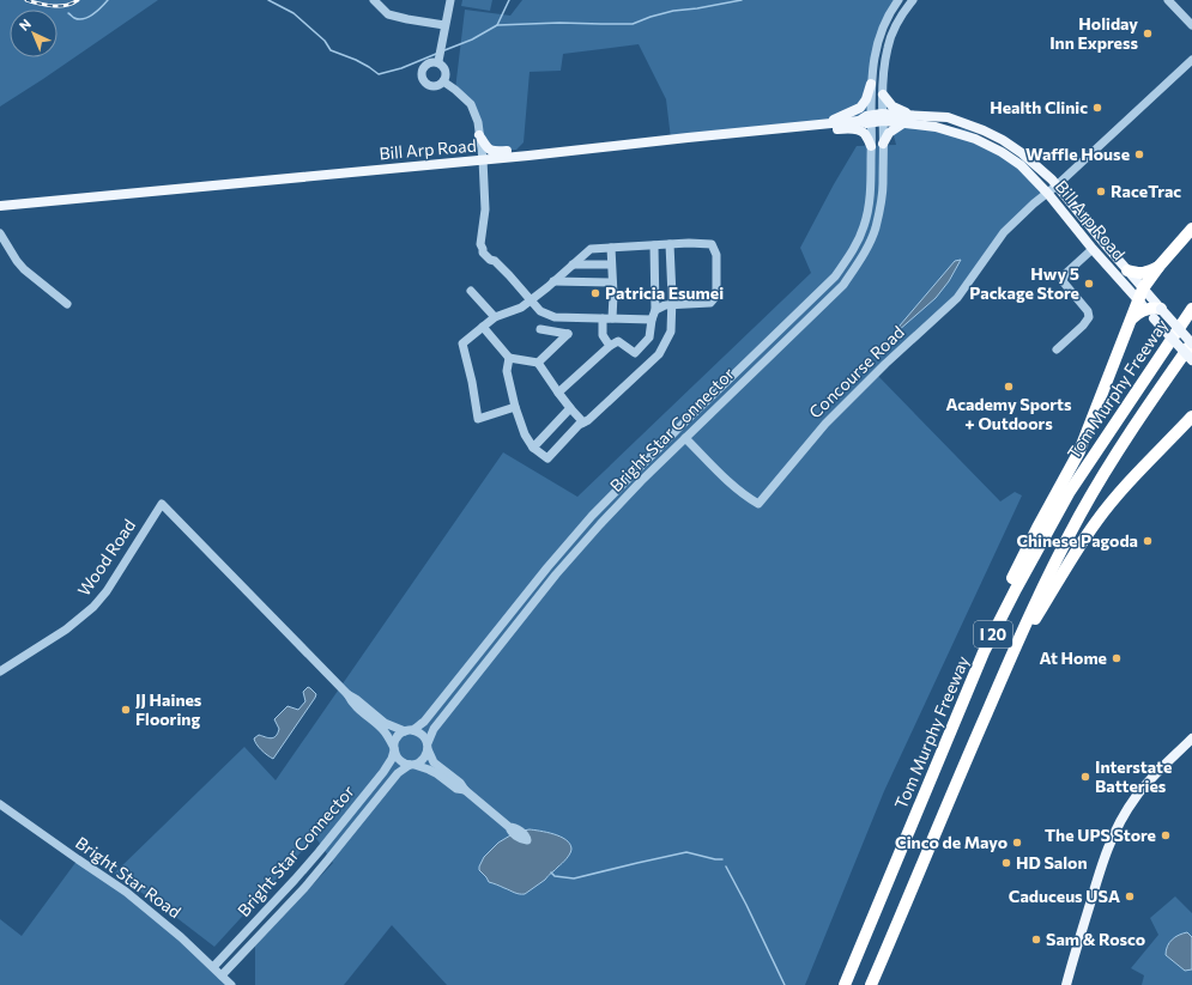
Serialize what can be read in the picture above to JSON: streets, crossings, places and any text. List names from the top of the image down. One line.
{"streets":{"highway":["Tom Murphy Freeway","I 20"],"main road":["Bill Arp Road"],"street":["Concourse Road","Bright Star Connector","Wood Road","Bright Star Road"]},"crossings":[["Bill Arp Road","Concourse Road"],["Bill Arp Road","Tom Murphy Freeway"],["Bill Arp Road","Bright Star Connector"],["Concourse Road","Bright Star Connector"],["Bright Star Connector","Bright Star Road"]],"places":["Holiday Inn Express","Health Clinic","Waffle House","RaceTrac","Hwy 5 Package Store","Patricia Esumei","Academy Sports + Outdoors","Chinese Pagoda","At Home","JJ Haines Flooring","Interstate Batteries","The UPS Store","Cinco de Mayo","HD Salon","Caduceus USA","Sam & Rosco"],"north":"top left"}
